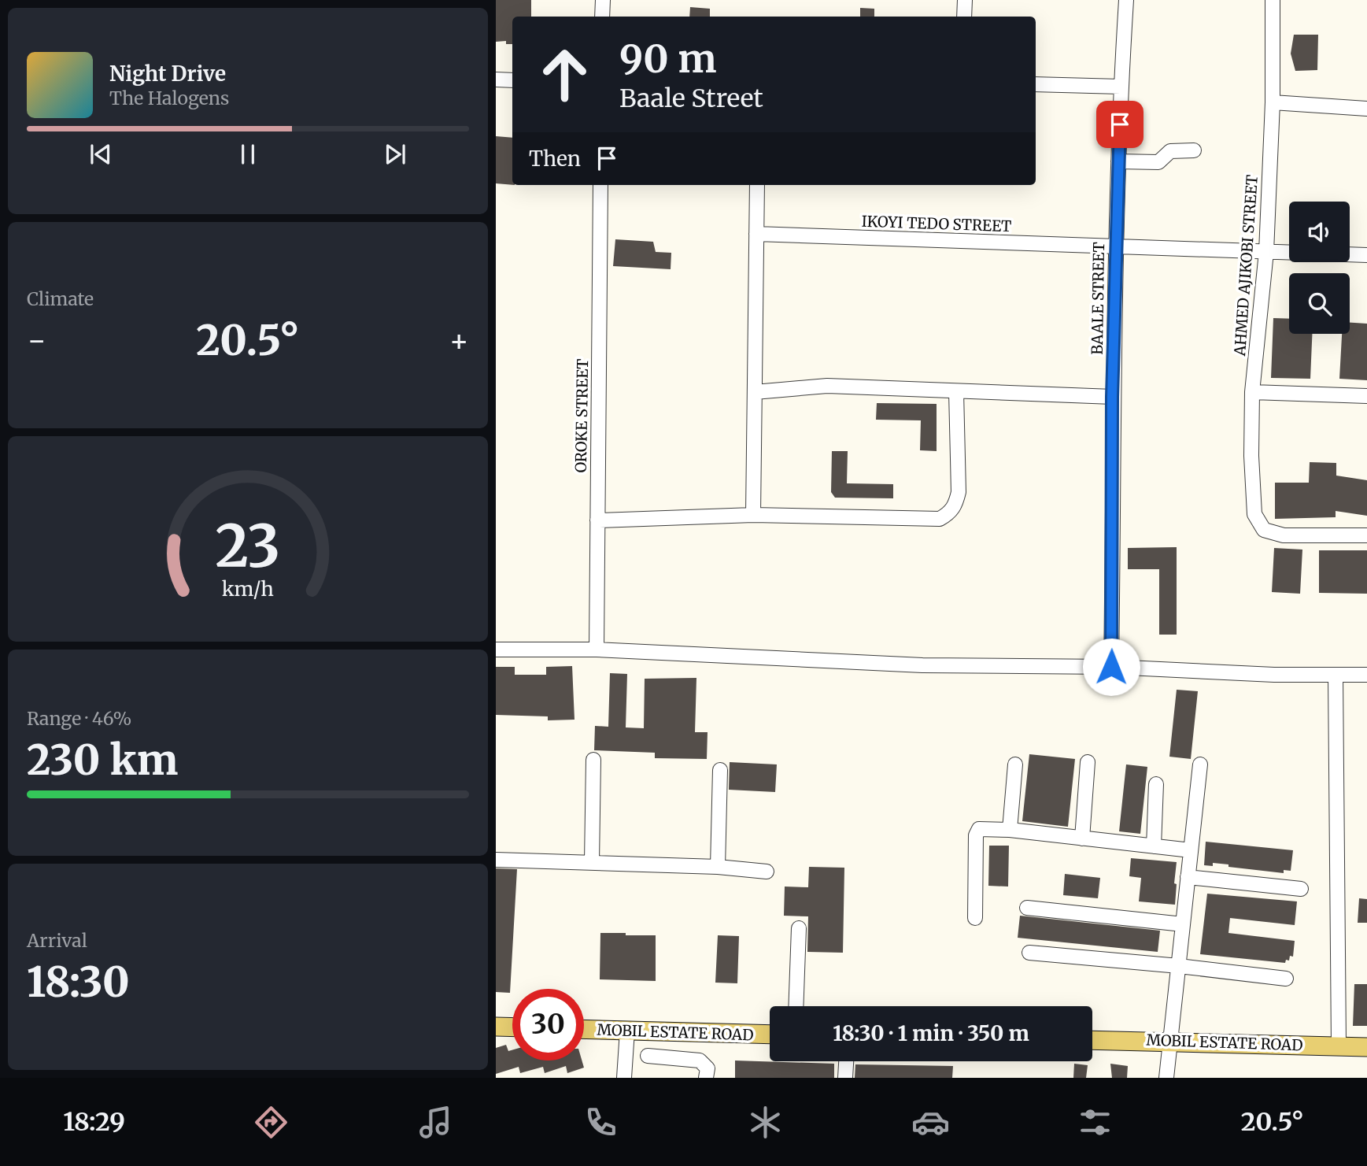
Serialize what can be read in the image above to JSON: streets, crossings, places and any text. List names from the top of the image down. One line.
{"streets":{"main road":["MOBIL ESTATE ROAD"],"street":["IKOYI TEDO STREET","AHMED AJIKOBI STREET","BAALE STREET","OROKE STREET"]},"crossings":[["IKOYI TEDO STREET","AHMED AJIKOBI STREET"],["IKOYI TEDO STREET","BAALE STREET"]],"page":{"turn":["90 m","Baale Street"],"song":["Night Drive","The Halogens"],"then":"Then","tile":["Climate",["Range · 46%","230 km"],["Arrival","18:30"]],"heat":["−","20.5°","+"],"limit":"30","trip":"18:30 · 1 min · 350 m","tabs":["18:29","20.5°"],"gauge":["23","km/h"]}}
